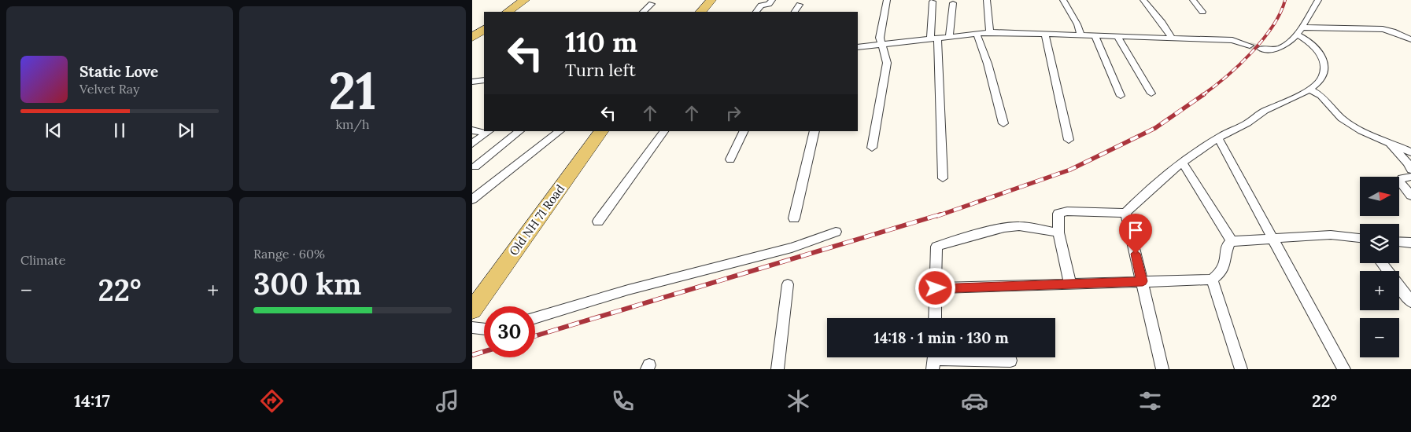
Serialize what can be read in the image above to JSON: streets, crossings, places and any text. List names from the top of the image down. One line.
{"streets":{"main road":["Old NH 71 Road"]},"north":"right","page":{"tile":[["21","km/h"],"Climate",["Range · 60%","300 km"]],"turn":["110 m","Turn left"],"song":["Static Love","Velvet Ray"],"map_buttons":["+","−"],"heat":["−","22°","+"],"limit":"30","trip":"14:18 · 1 min · 130 m","tabs":["14:17","22°"]}}
